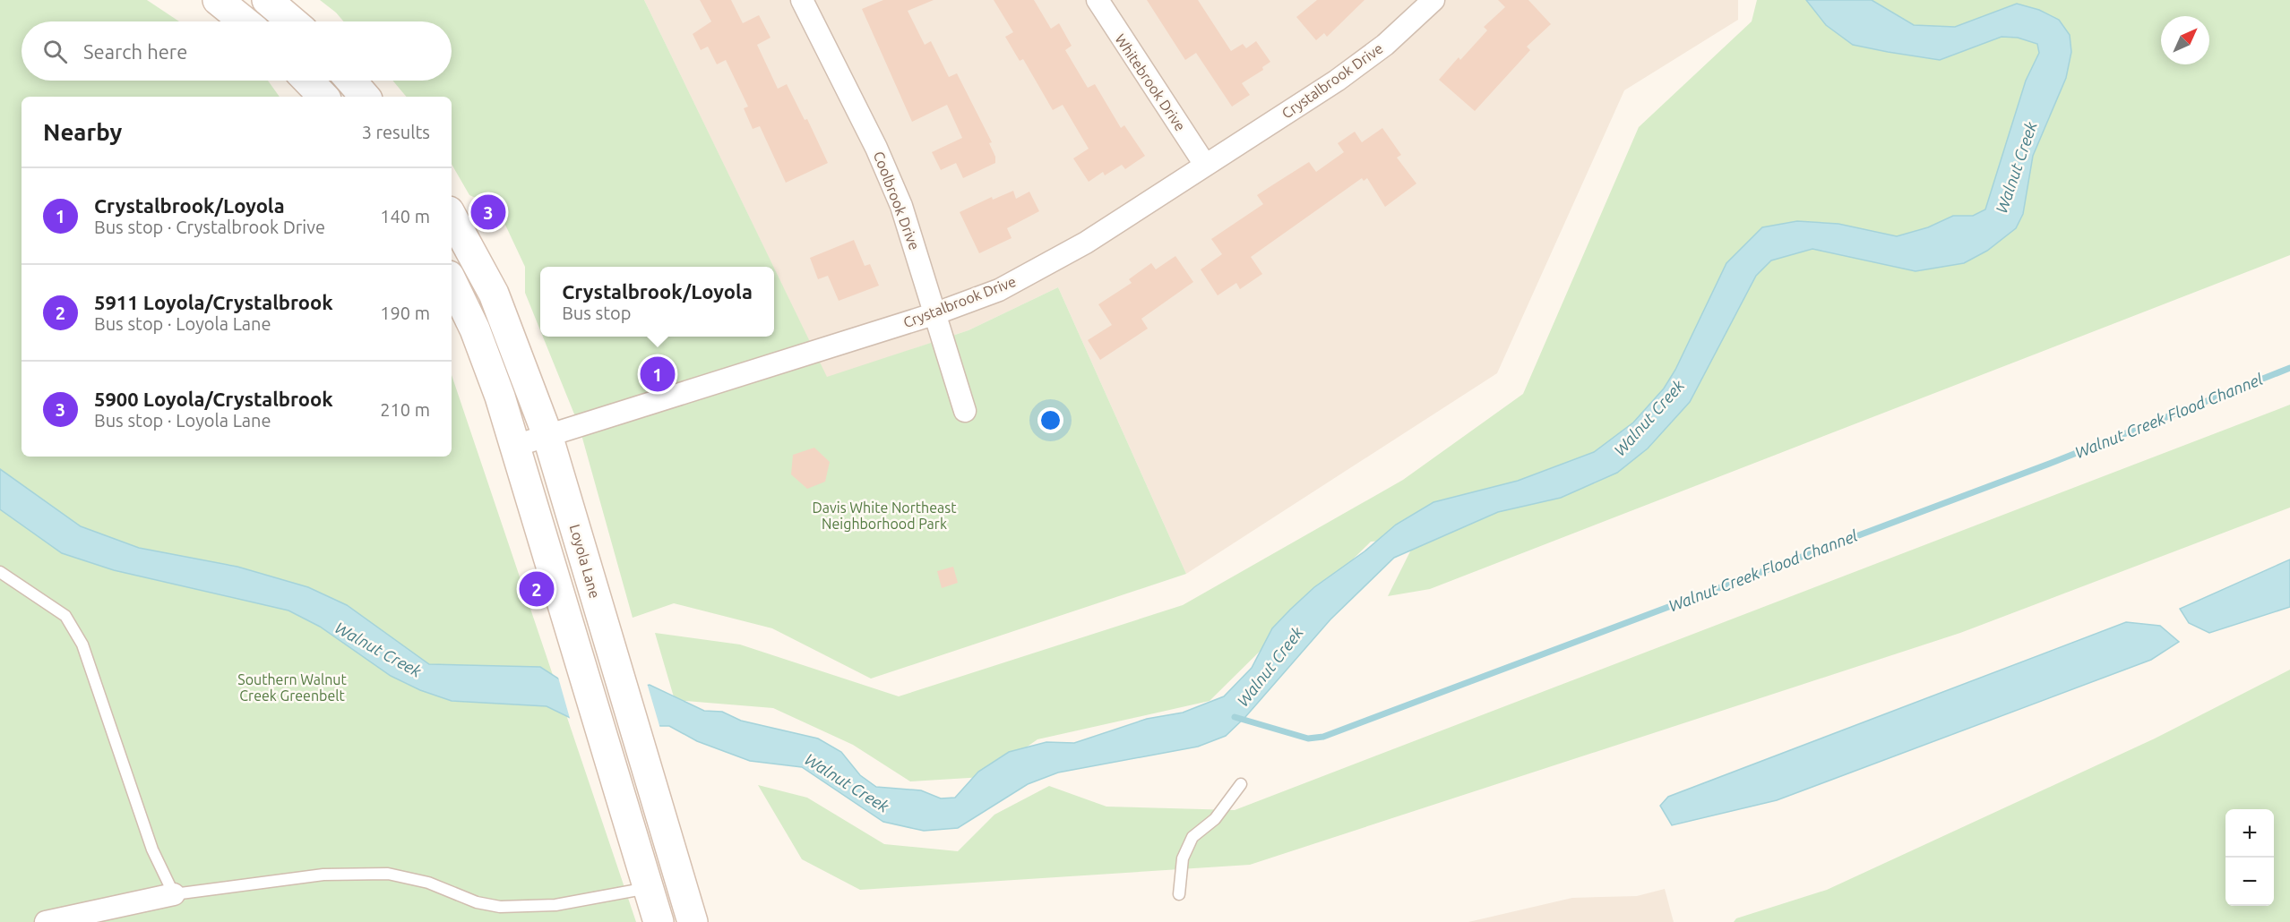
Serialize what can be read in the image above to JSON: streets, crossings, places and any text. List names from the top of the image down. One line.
{"streets":{"main road":["Loyola Lane"],"street":["Crystalbrook Drive","Whitebrook Drive","Coolbrook Drive"]},"crossings":[["Crystalbrook Drive","Whitebrook Drive"],["Crystalbrook Drive","Coolbrook Drive"],["Crystalbrook Drive","Loyola Lane"]],"water":["Walnut Creek","Walnut Creek Flood Channel"],"parks":["Davis White Northeast Neighborhood Park","Southern Walnut Creek Greenbelt"],"north":"top right","page":{"search":"Search here","heading":["Nearby","3 results"],"list":[{"mark":"1","name":"Crystalbrook/Loyola","note":"Bus stop · Crystalbrook Drive","value":"140 m"},{"mark":"2","name":"5911 Loyola/Crystalbrook","note":"Bus stop · Loyola Lane","value":"190 m"},{"mark":"3","name":"5900 Loyola/Crystalbrook","note":"Bus stop · Loyola Lane","value":"210 m"}],"pins":["3","1","2"],"popup":["Crystalbrook/Loyola","Bus stop"],"map_buttons":["+","−"]}}
